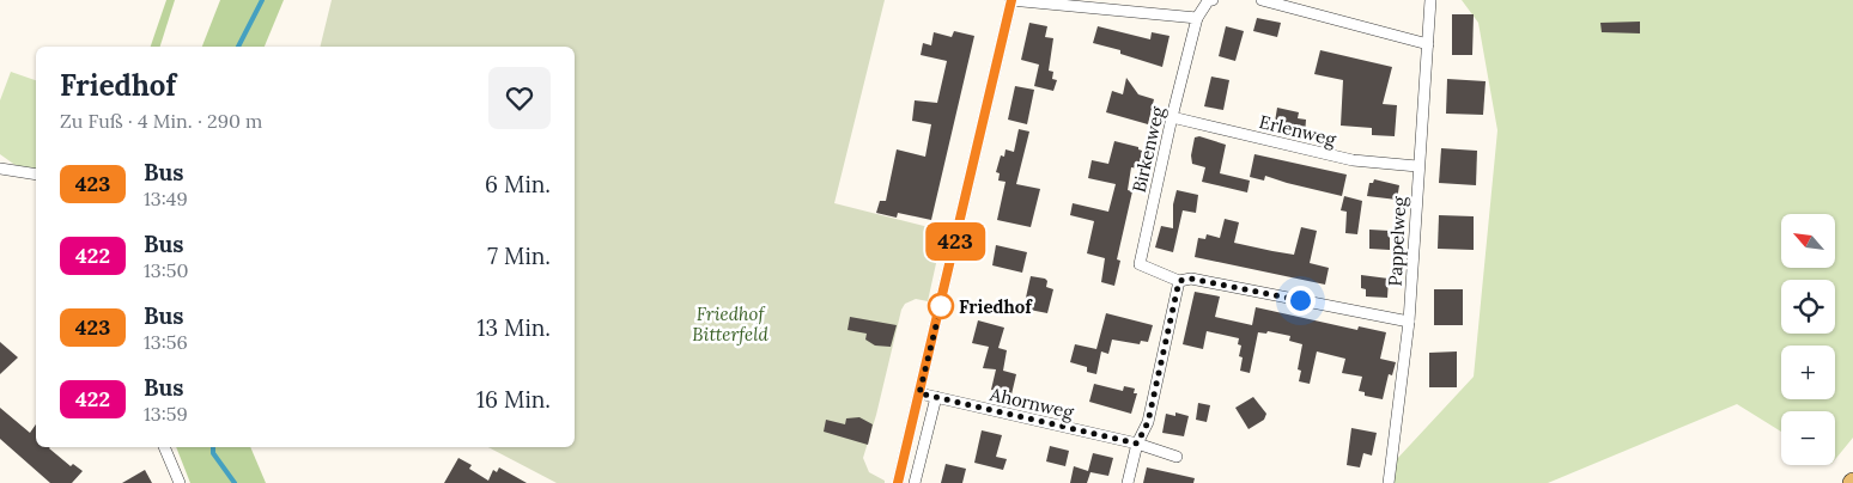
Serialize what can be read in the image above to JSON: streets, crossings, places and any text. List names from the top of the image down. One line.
{"streets":{"street":["Erlenweg","Birkenweg","Pappelweg","Ahornweg"]},"crossings":[["Erlenweg","Birkenweg"],["Erlenweg","Pappelweg"]],"parks":["Friedhof Bitterfeld"],"places":["Friedhof"],"lines":["bus line 423"],"north":"top left","page":{"on_map":"423","heading":["Friedhof","Zu Fuß · 4 Min. · 290 m"],"list":[{"mark":"423","name":"Bus","note":"13:49","value":"6 Min."},{"mark":"422","name":"Bus","note":"13:50","value":"7 Min."},{"mark":"423","name":"Bus","note":"13:56","value":"13 Min."},{"mark":"422","name":"Bus","note":"13:59","value":"16 Min."}],"map_buttons":["+","−"]}}
